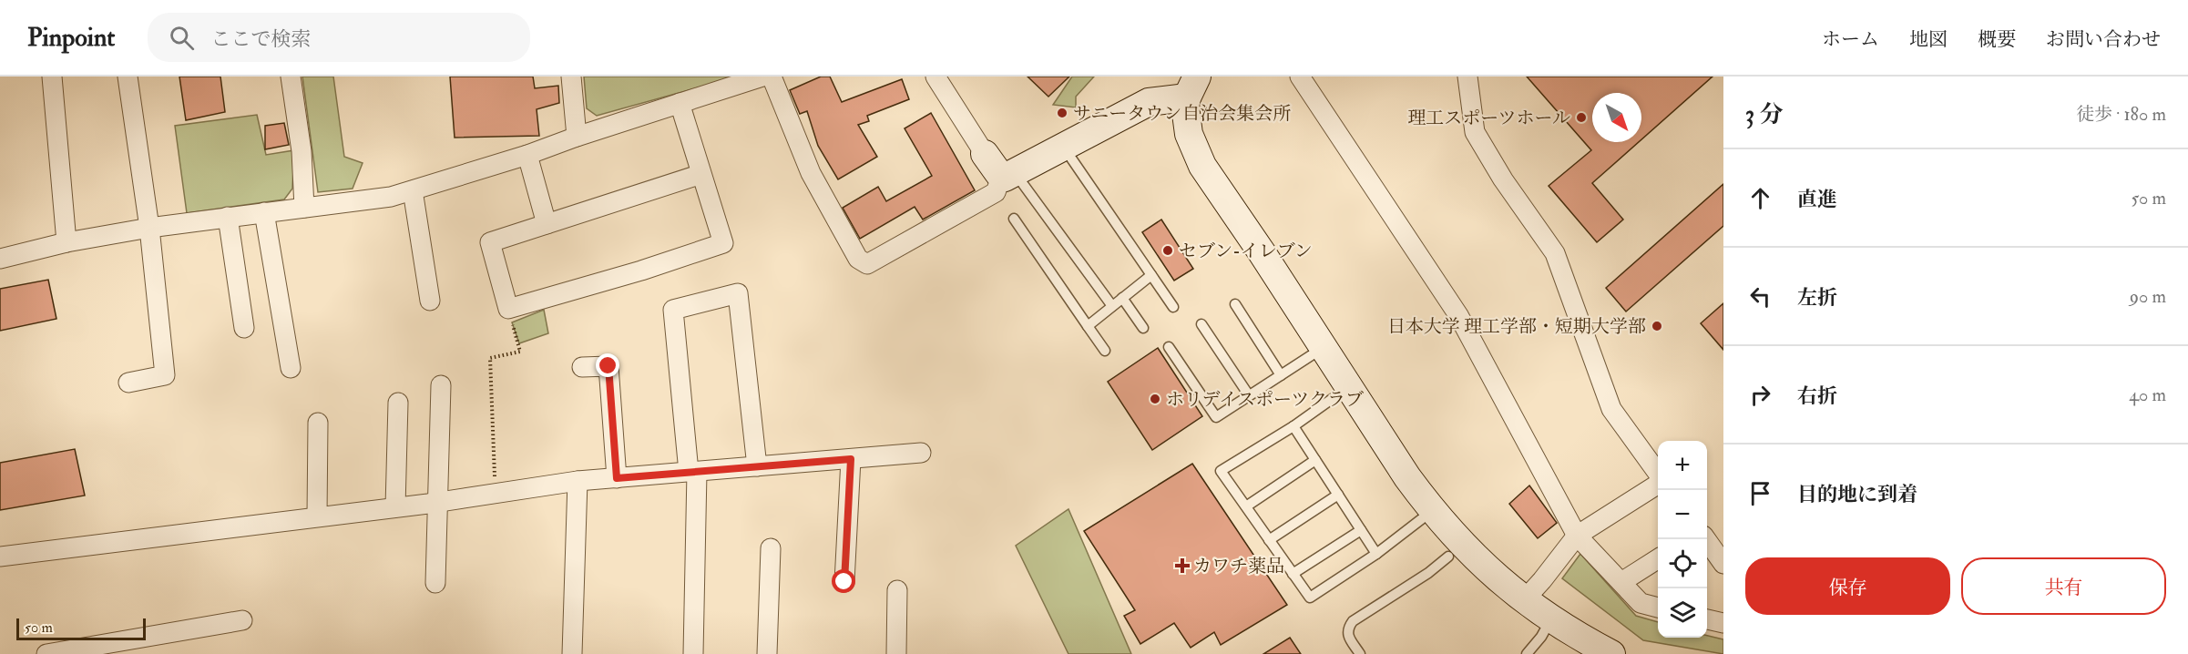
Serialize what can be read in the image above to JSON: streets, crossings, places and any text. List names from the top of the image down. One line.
{"places":{"other":["サニータウン自治会集会所","理工スポーツホール","セブン-イレブン","日本大学 理工学部・短期大学部","ホリデイスポーツクラブ"],"health":["カワチ薬品"]},"scale_bar":"50 m","north":"bottom right","page":{"header":"Pinpoint","search":"ここで検索","nav":["ホーム","地図","概要","お問い合わせ"],"heading":["3 分","徒歩 · 180 m"],"list":[["直進","50 m"],["左折","90 m"],["右折","40 m"],"目的地に到着"],"map_buttons":["+","−"],"buttons":["保存","共有"],"scale":"50 m"}}
